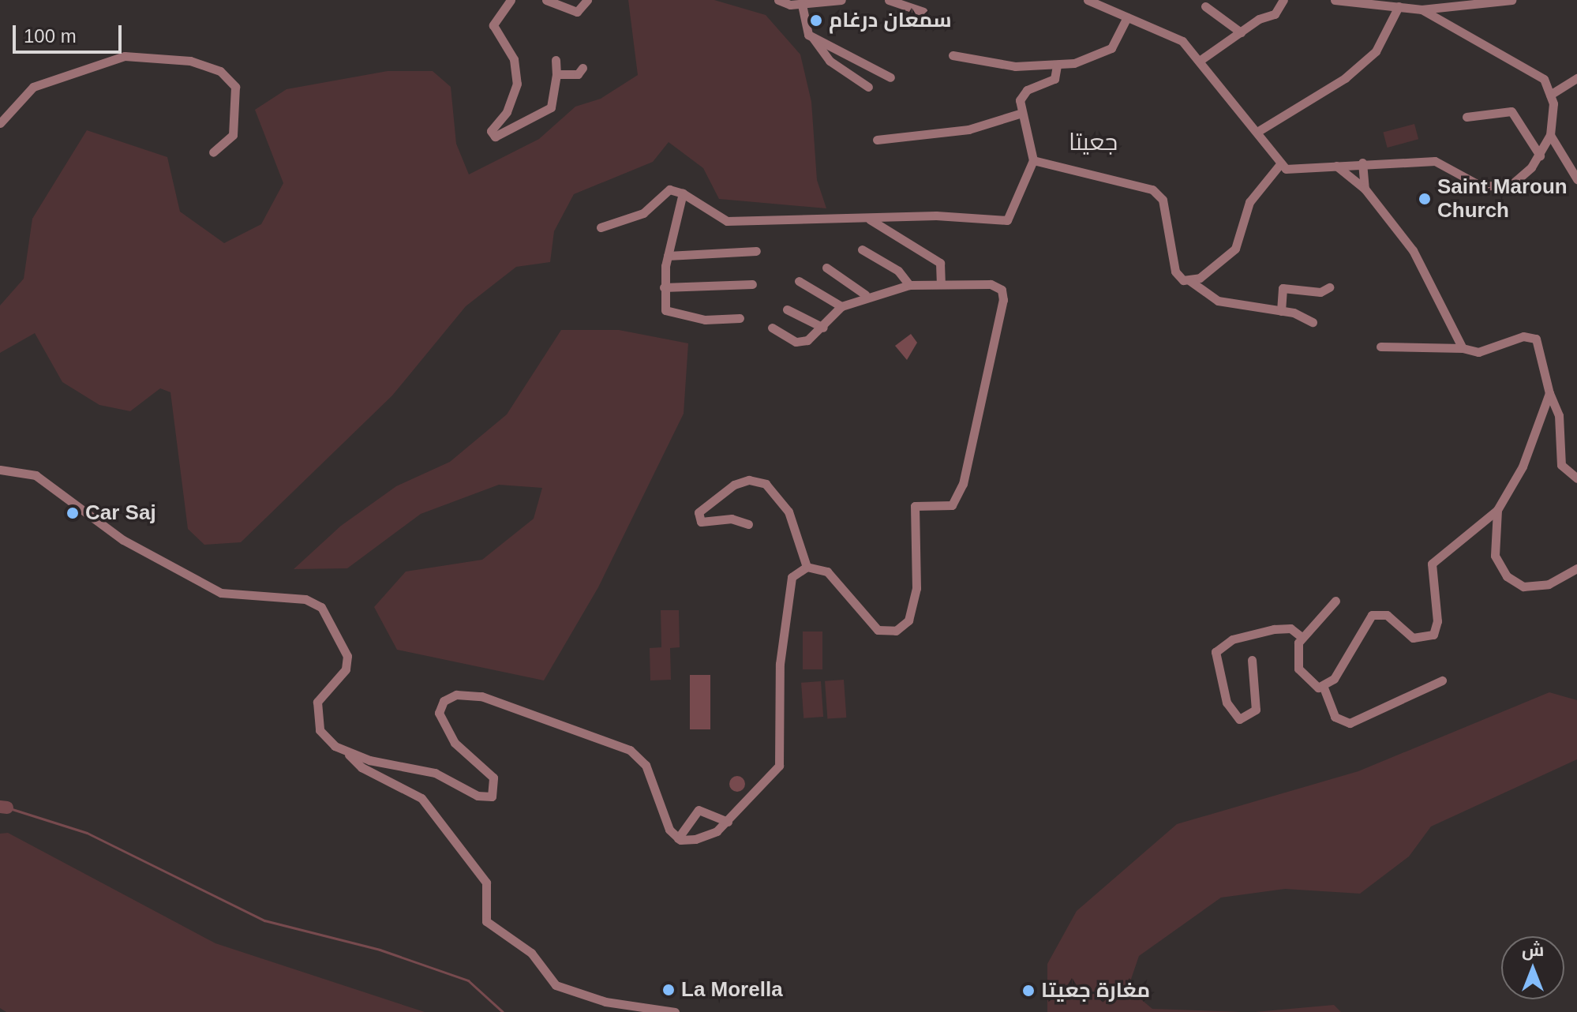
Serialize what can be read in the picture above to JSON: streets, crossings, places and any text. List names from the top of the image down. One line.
{"districts":["جعيتا"],"places":["سمعان درغام","Saint Maroun Church","Car Saj","La Morella","مغارة جعيتا"],"scale_bar":"100 m","north":"top"}
